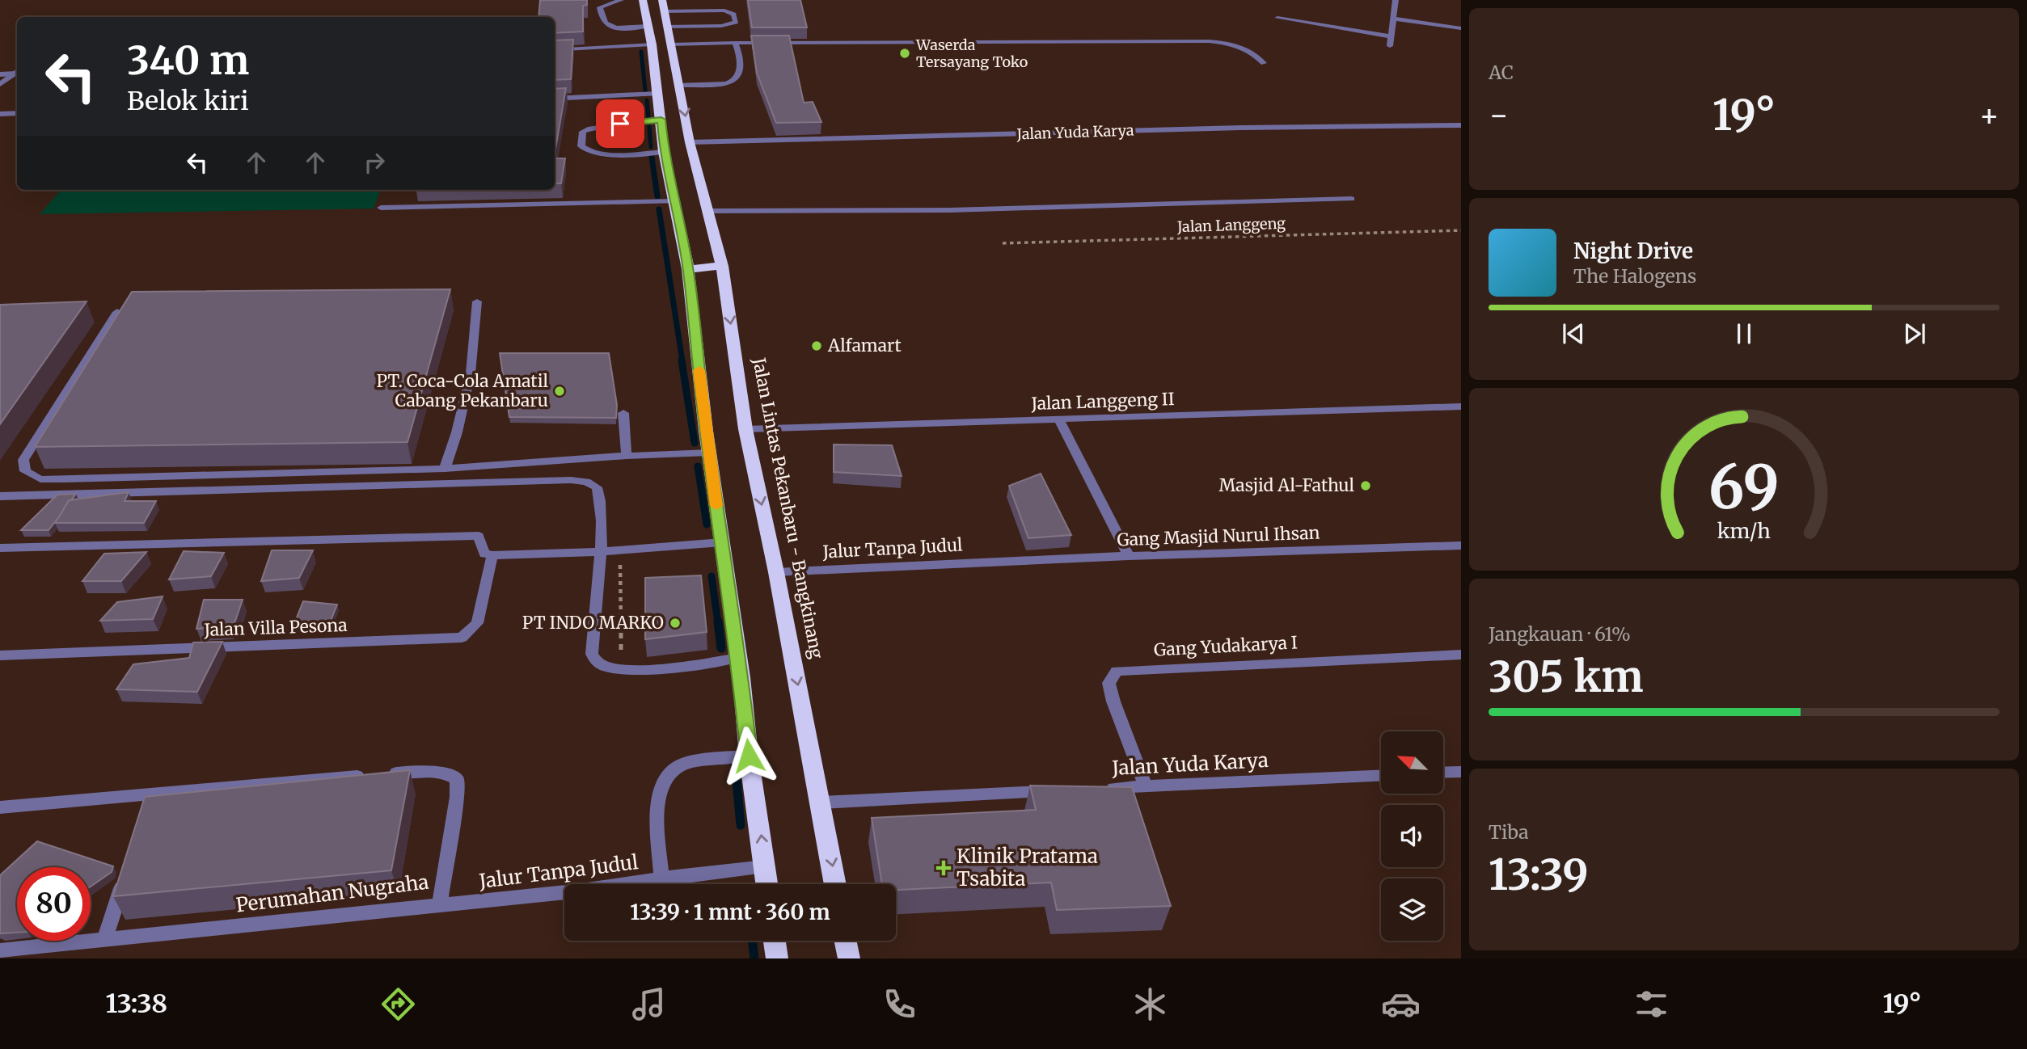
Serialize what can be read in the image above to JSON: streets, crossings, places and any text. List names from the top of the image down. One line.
{"streets":{"highway":["Jalan Lintas Pekanbaru - Bangkinang"],"street":["Jalan Yuda Karya","Jalan Langgeng II","Gang Masjid Nurul Ihsan","Jalur Tanpa Judul","Jalan Villa Pesona","Gang Yudakarya I","Perumahan Nugraha"],"path":["Jalan Langgeng"]},"crossings":[["Jalan Yuda Karya","Jalan Lintas Pekanbaru - Bangkinang"],["Jalan Yuda Karya","Gang Yudakarya I"],["Jalan Langgeng II","Jalan Lintas Pekanbaru - Bangkinang"],["Jalan Lintas Pekanbaru - Bangkinang","Jalur Tanpa Judul"],["Gang Masjid Nurul Ihsan","Jalur Tanpa Judul"],["Jalur Tanpa Judul","Perumahan Nugraha"]],"places":{"other":["Waserda Tersayang Toko","Alfamart","PT. Coca-Cola Amatil Cabang Pekanbaru","Masjid Al-Fathul","PT INDO MARKO"],"health":["Klinik Pratama Tsabita"]},"north":"top left","page":{"tile":["AC",["Jangkauan · 61%","305 km"],["Tiba","13:39"]],"turn":["340 m","Belok kiri"],"heat":["−","19°","+"],"song":["Night Drive","The Halogens"],"limit":"80","trip":"13:39 · 1 mnt · 360 m","tabs":["13:38","19°"],"gauge":["69","km/h"]}}
